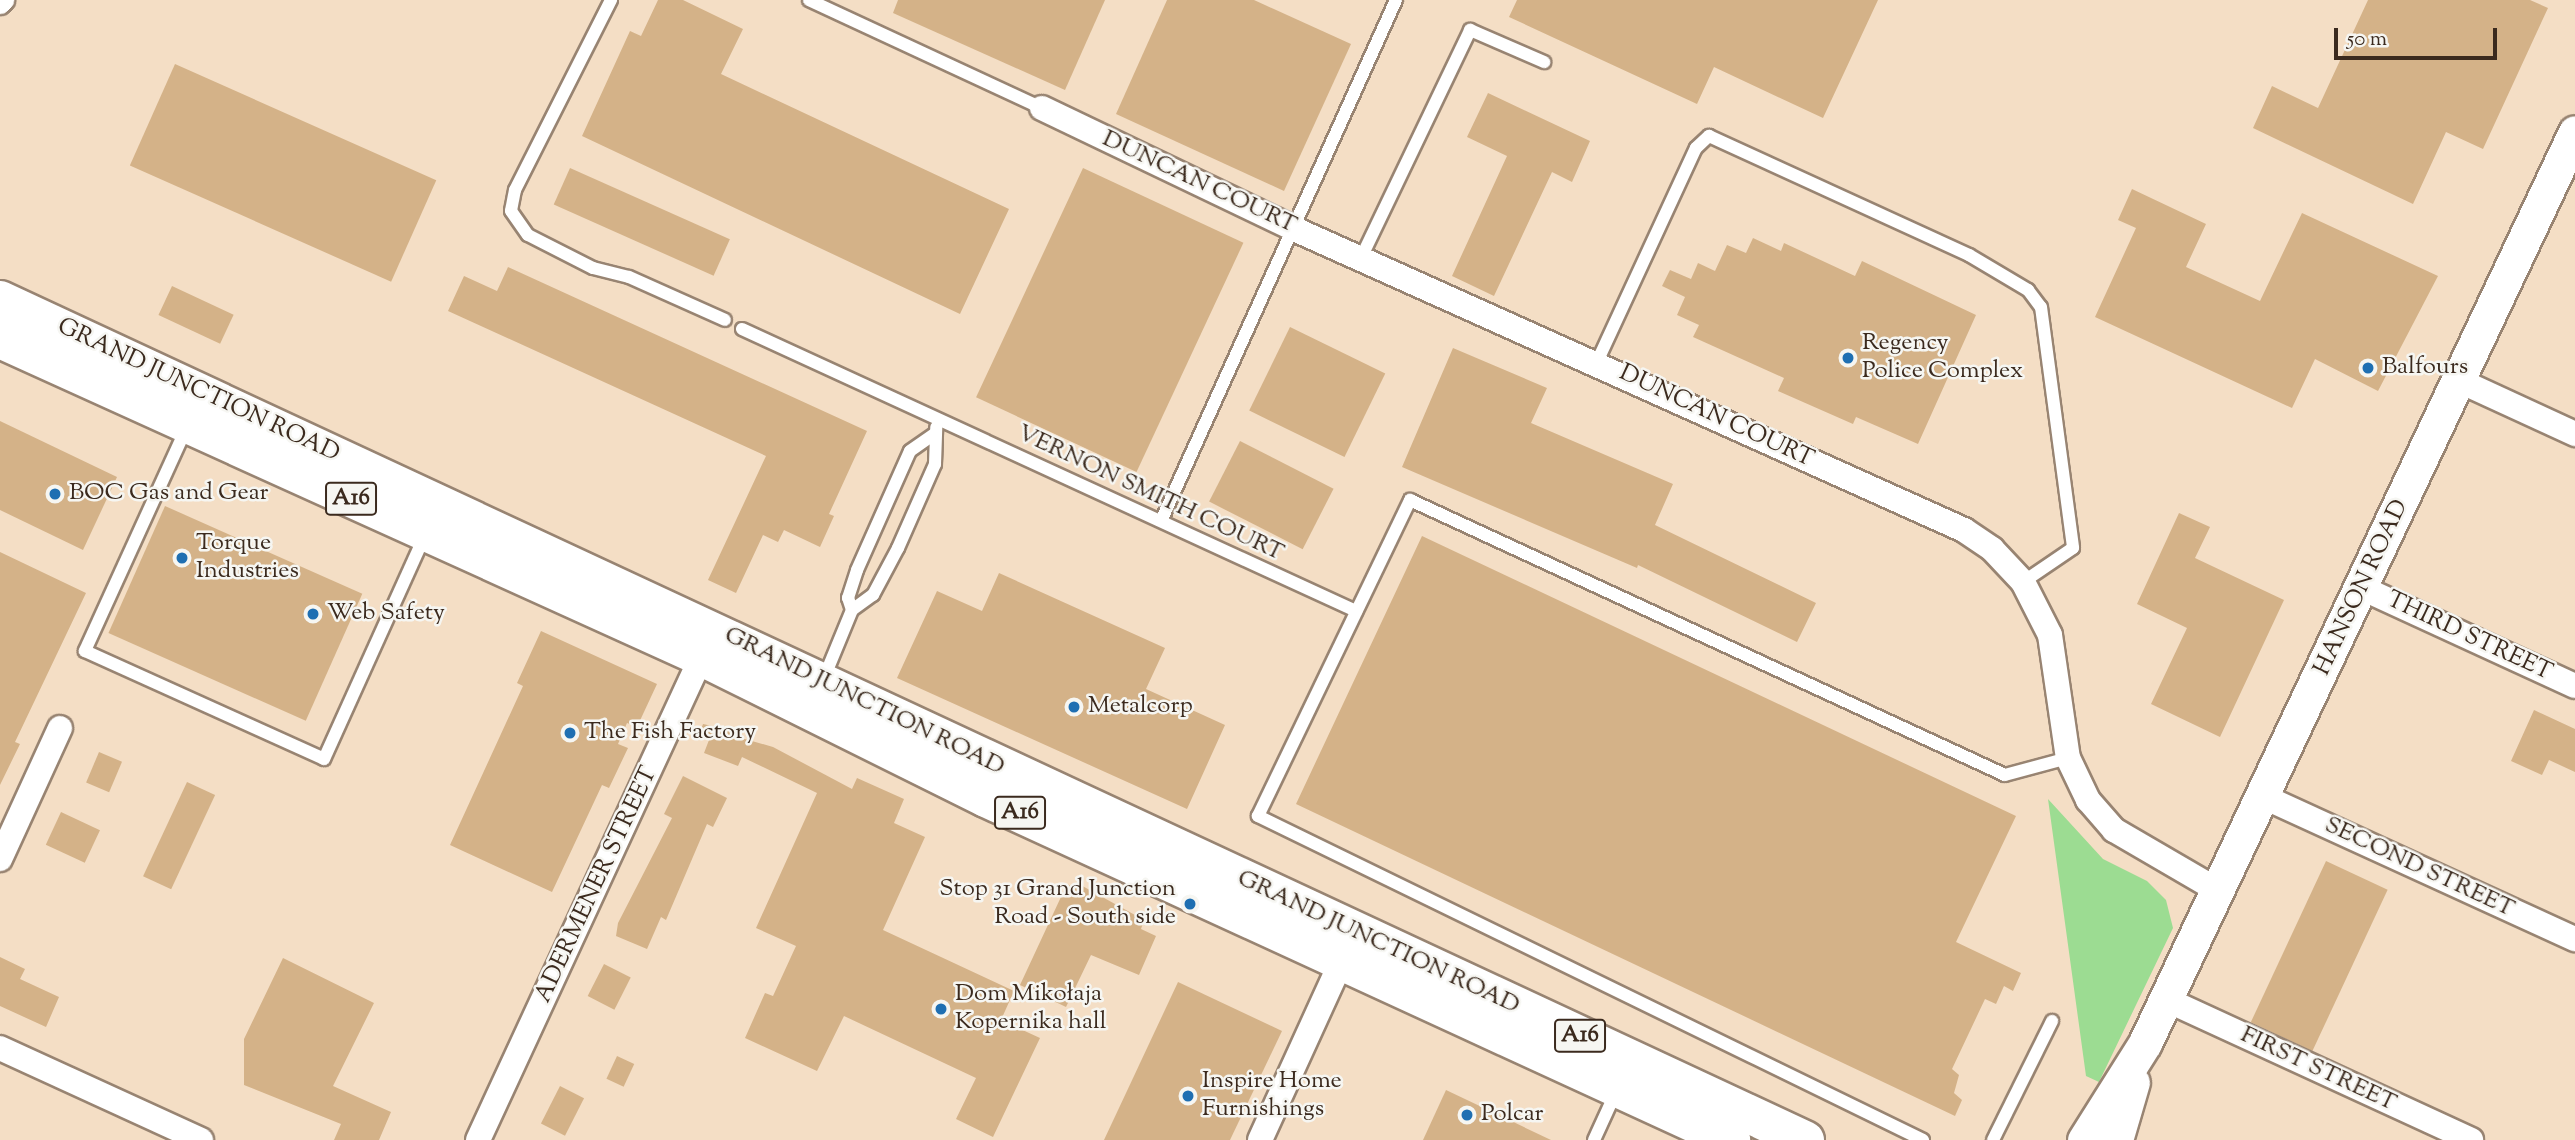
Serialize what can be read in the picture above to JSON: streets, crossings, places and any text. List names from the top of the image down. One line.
{"streets":{"highway":["GRAND JUNCTION ROAD","A16"],"main road":["HANSON ROAD"],"street":["DUNCAN COURT","THIRD STREET","SECOND STREET","ADERMENER STREET","FIRST STREET"],"lane":["VERNON SMITH COURT"]},"crossings":[["DUNCAN COURT","HANSON ROAD"],["GRAND JUNCTION ROAD","ADERMENER STREET"],["HANSON ROAD","THIRD STREET"],["HANSON ROAD","SECOND STREET"],["HANSON ROAD","FIRST STREET"]],"places":["Regency Police Complex","Balfours","BOC Gas and Gear","Torque Industries","Web Safety","Metalcorp","The Fish Factory","Stop 31 Grand Junction Road - South side","Dom Mikołaja Kopernika hall","Inspire Home Furnishings","Polcar"],"scale_bar":"50 m"}
